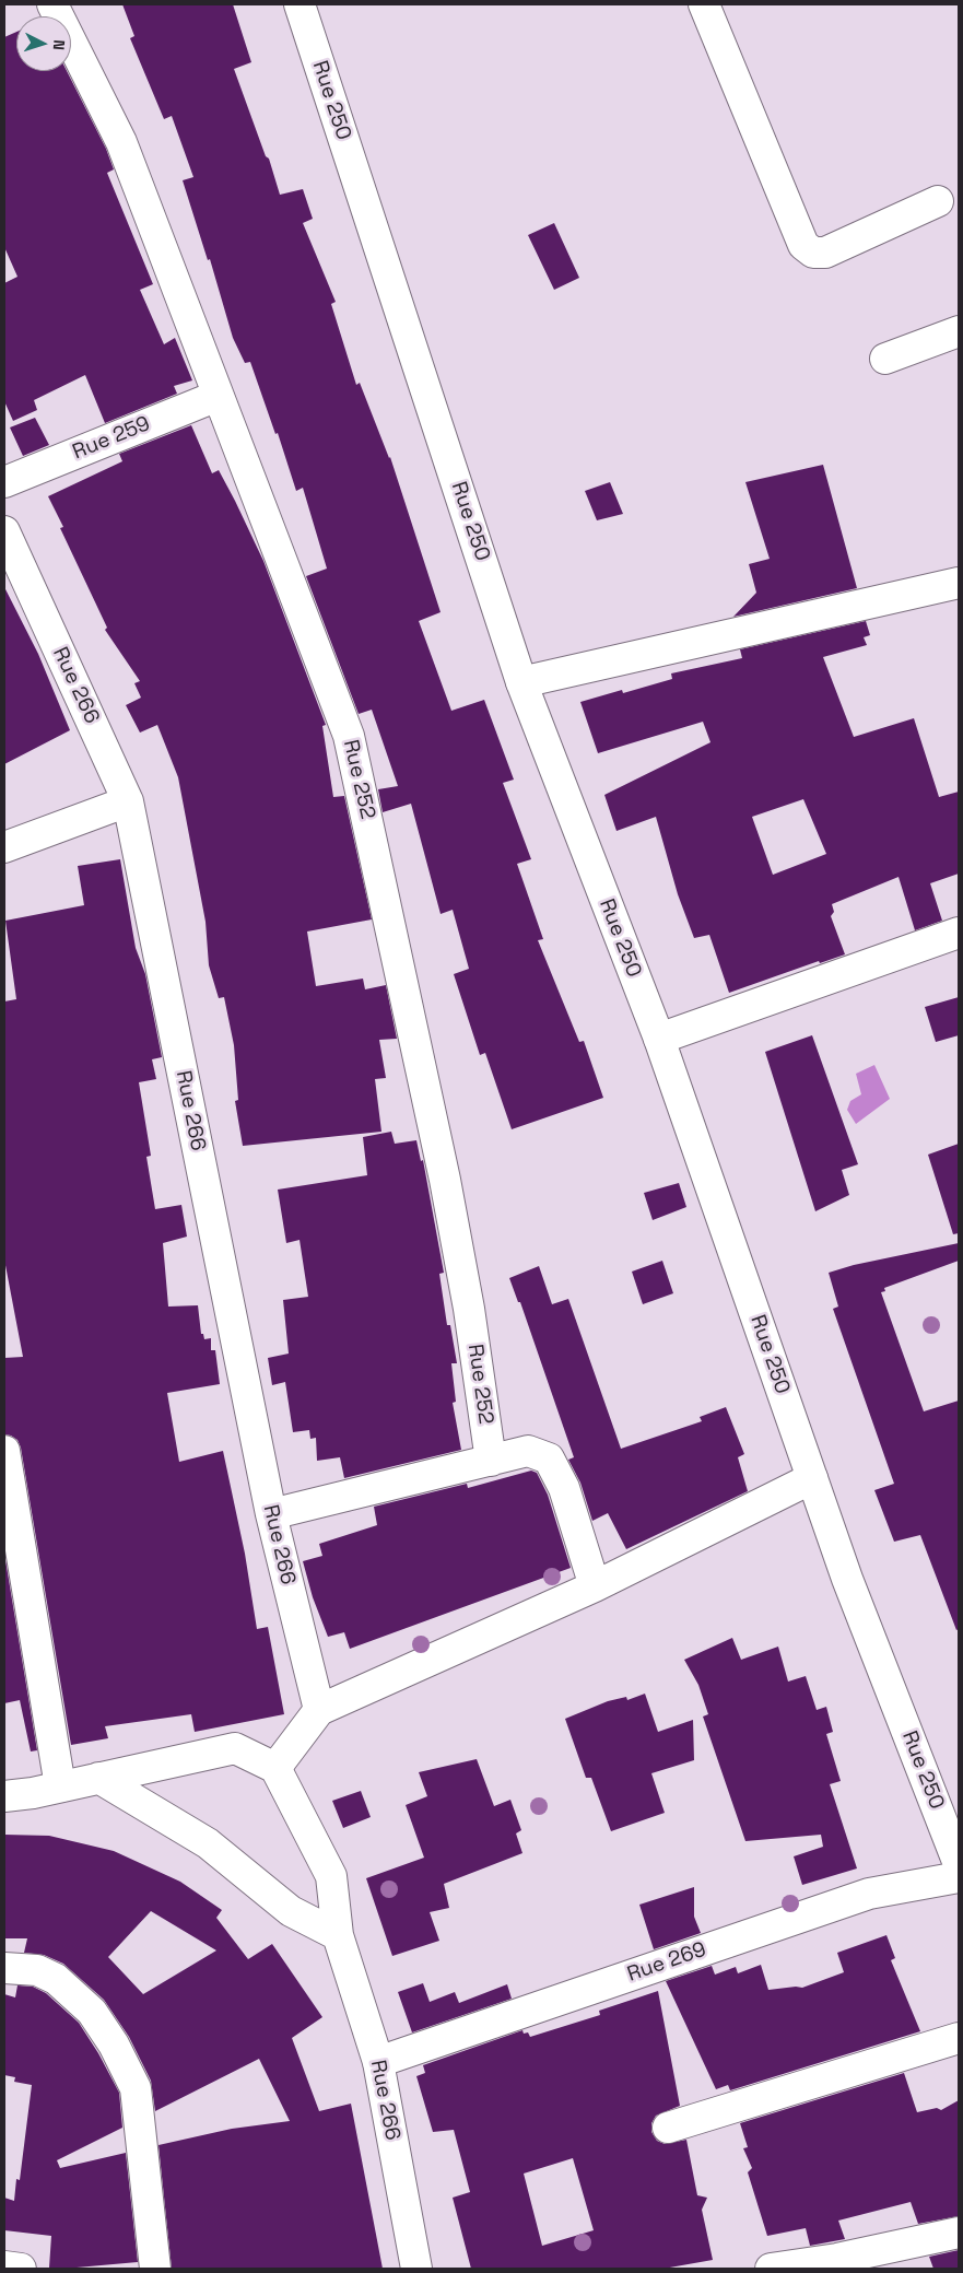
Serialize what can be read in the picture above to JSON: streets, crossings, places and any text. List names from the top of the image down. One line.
{"streets":{"street":["Rue 250","Rue 259","Rue 266","Rue 252","Rue 269"]},"crossings":[["Rue 259","Rue 252"],["Rue 266","Rue 269"]],"north":"right"}
